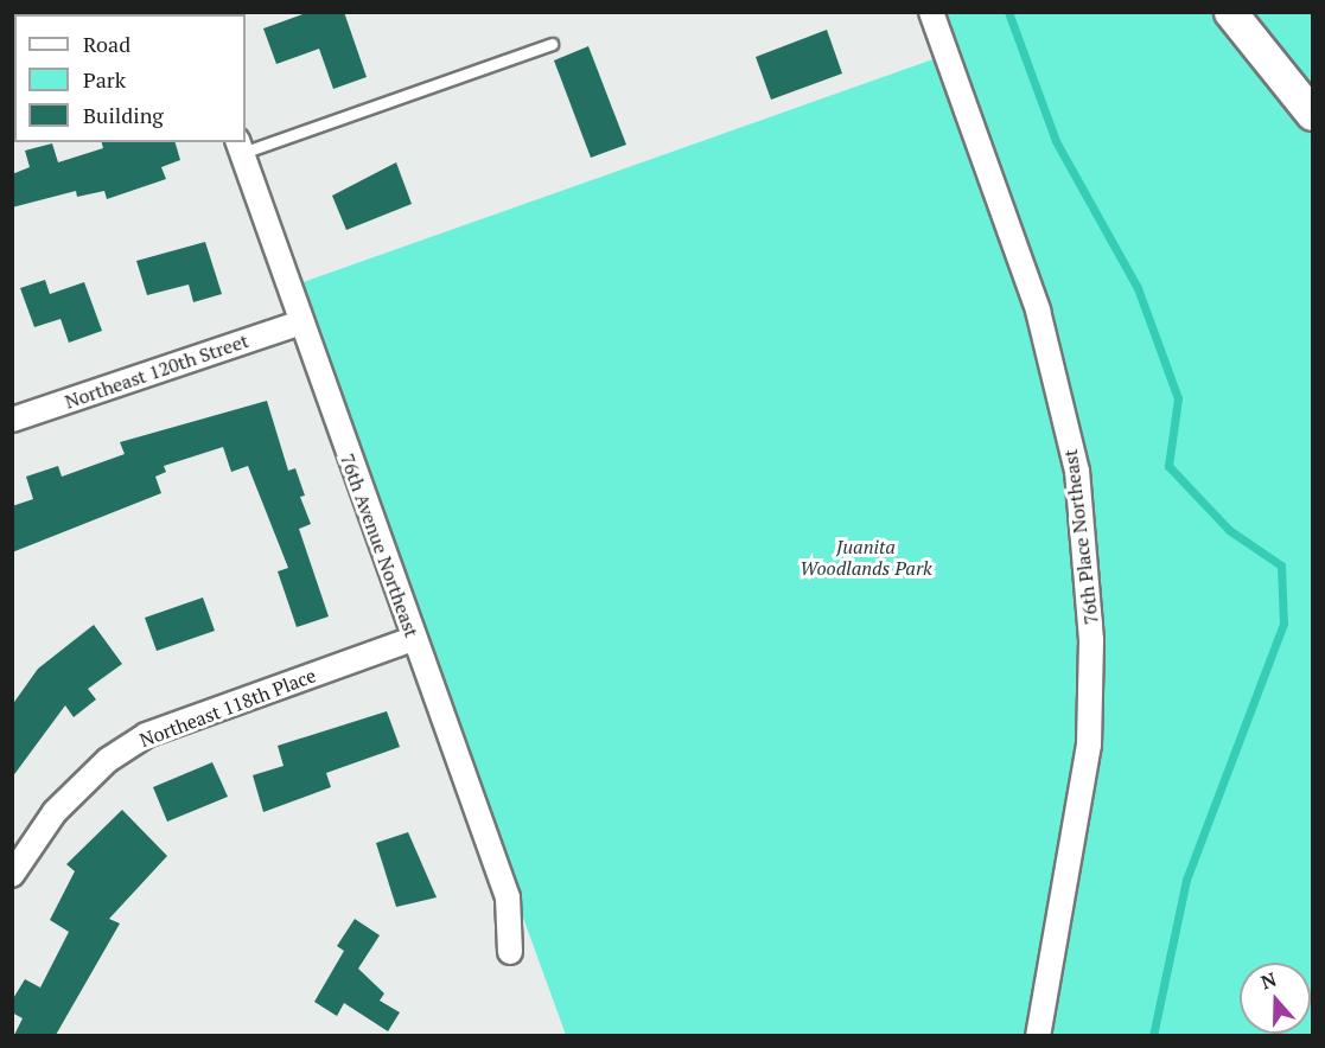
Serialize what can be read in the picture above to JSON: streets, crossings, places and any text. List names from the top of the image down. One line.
{"streets":{"street":["Northeast 120th Street","76th Place Northeast","76th Avenue Northeast","Northeast 118th Place"]},"crossings":[["Northeast 120th Street","76th Avenue Northeast"],["76th Avenue Northeast","Northeast 118th Place"]],"parks":["Juanita Woodlands Park"],"legend":["Road","Park","Building"],"north":"top"}
